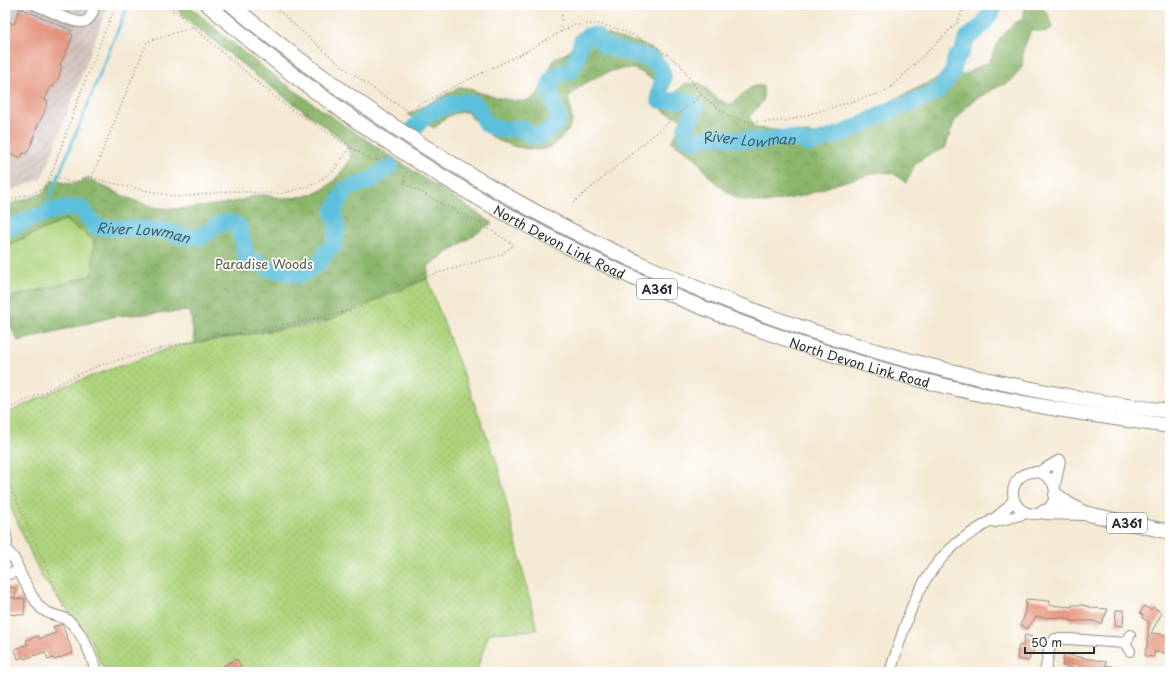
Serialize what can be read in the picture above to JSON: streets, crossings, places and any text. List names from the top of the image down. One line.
{"streets":{"highway":["North Devon Link Road","A361"]},"crossings":[["North Devon Link Road","A361"]],"water":["River Lowman"],"parks":["Paradise Woods"],"scale_bar":"50 m"}
